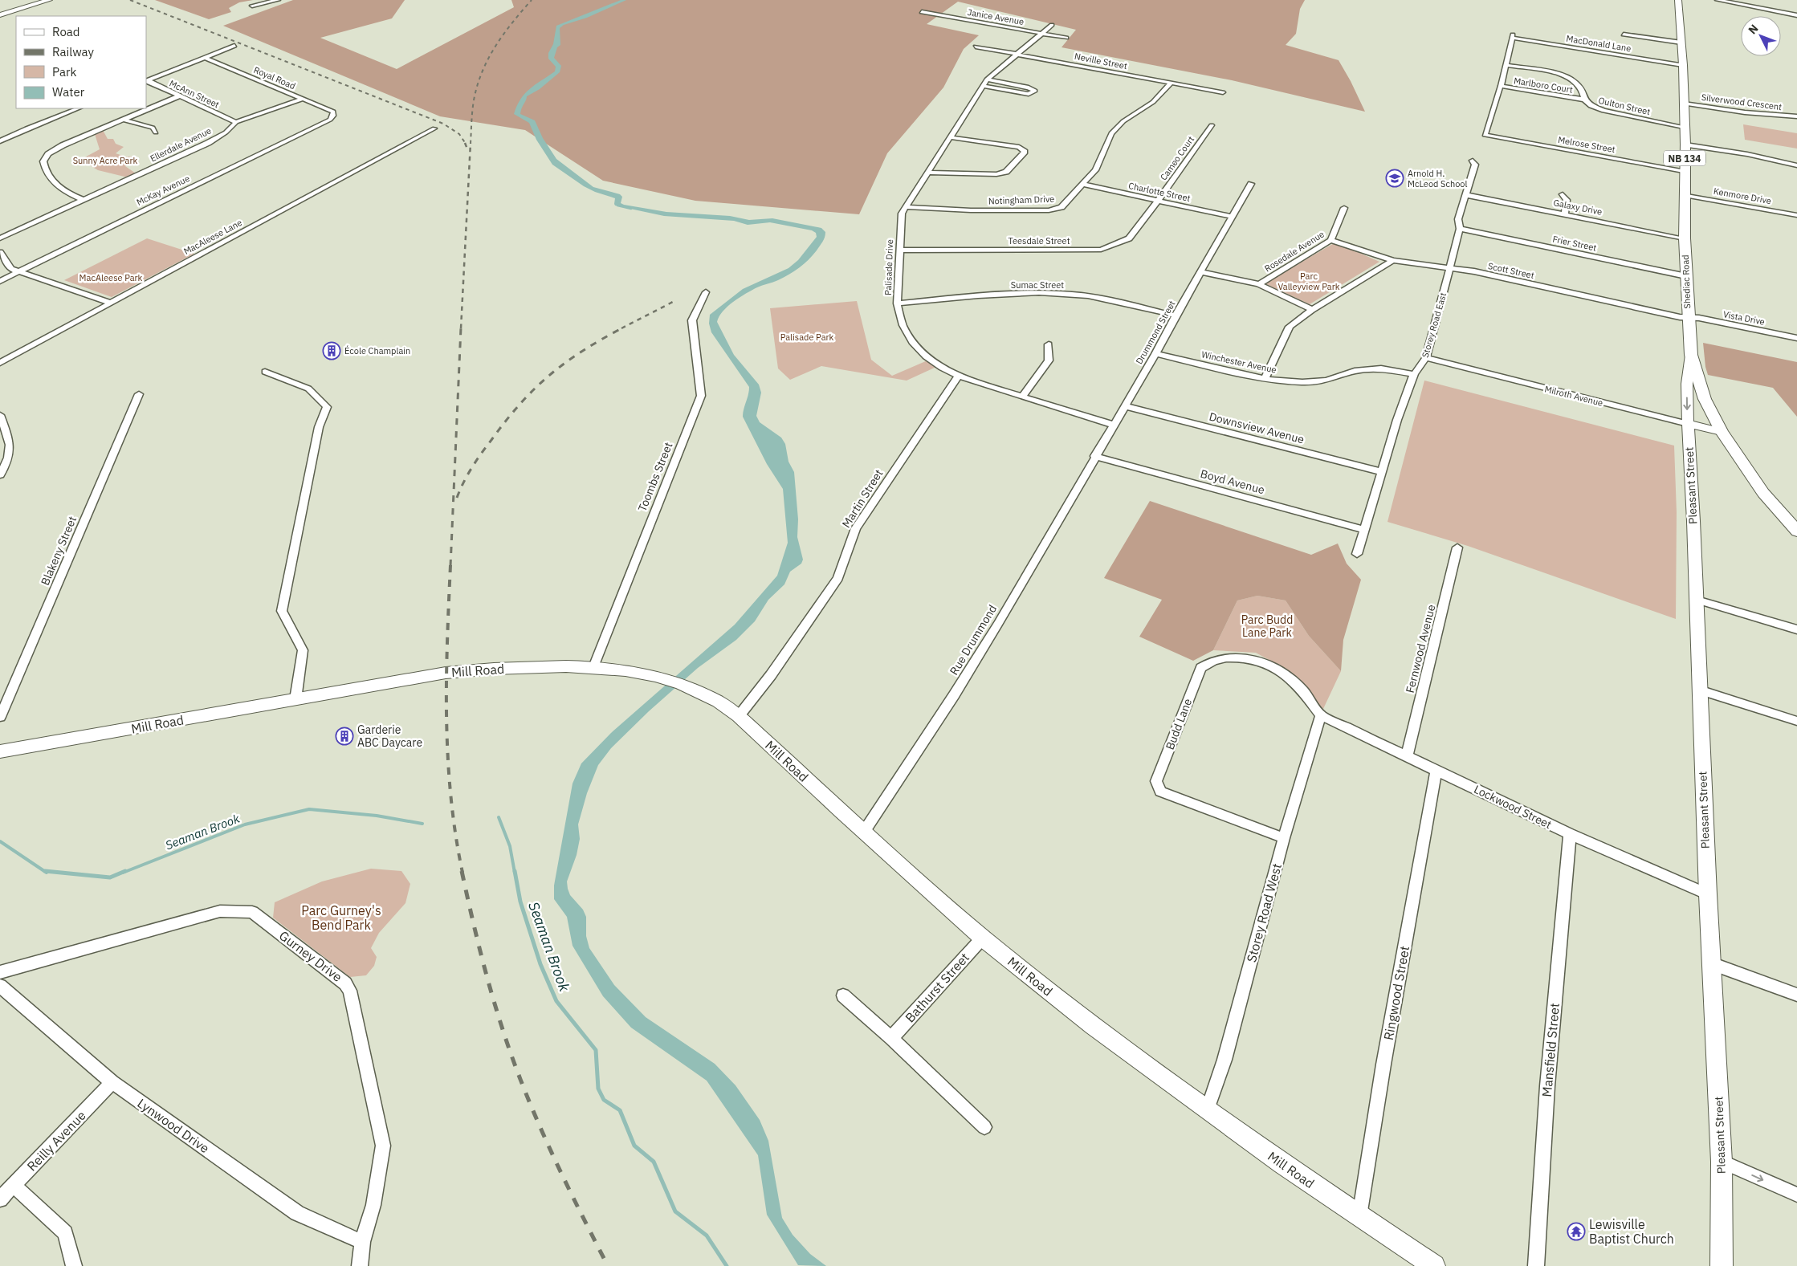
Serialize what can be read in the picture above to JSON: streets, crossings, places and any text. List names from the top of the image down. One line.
{"streets":{"main road":["NB 134","Shediac Road"],"street":["Janice Avenue","MacDonald Lane","Neville Street","Royal Road","Marlboro Court","McAnn Street","Silverwood Crescent","Oulton Street","Ellerdale Avenue","Melrose Street","Cameo Court","McKay Avenue","Charlotte Street","Kenmore Drive","Notingham Drive","Galaxy Drive","MacAleese Lane","Teesdale Street","Frier Street","Rosedale Avenue","Palisade Drive","Scott Street","Sumac Street","Vista Drive","Storey Road East","Drummond Street","Winchester Avenue","Milroth Avenue","Downsview Avenue","Toombs Street","Boyd Avenue","Pleasant Street","Martin Street","Blakeny Street","Rue Drummond","Fernwood Avenue","Mill Road","Budd Lane","Lockwood Street","Storey Road West","Gurney Drive","Bathurst Street","Ringwood Street","Mansfield Street","Lynwood Drive","Reilly Avenue"]},"crossings":[["Janice Avenue","Palisade Drive"],["MacDonald Lane","Oulton Street"],["MacDonald Lane","Shediac Road"],["Neville Street","Notingham Drive"],["Neville Street","Palisade Drive"],["Royal Road","Ellerdale Avenue"],["Royal Road","McKay Avenue"],["Marlboro Court","Oulton Street"],["Marlboro Court","Melrose Street"],["McAnn Street","Ellerdale Avenue"],["Silverwood Crescent","Shediac Road"],["Oulton Street","Shediac Road"],["Melrose Street","Shediac Road"],["Cameo Court","Charlotte Street"],["Cameo Court","Teesdale Street"],["Charlotte Street","Notingham Drive"],["Charlotte Street","Teesdale Street"],["Charlotte Street","Drummond Street"],["Kenmore Drive","Shediac Road"],["Notingham Drive","Palisade Drive"],["Galaxy Drive","Shediac Road"],["Galaxy Drive","Storey Road East"],["Teesdale Street","Palisade Drive"],["Frier Street","Shediac Road"],["Frier Street","Storey Road East"],["Rosedale Avenue","Scott Street"],["Palisade Drive","Sumac Street"],["Palisade Drive","Drummond Street"],["Palisade Drive","Martin Street"],["Scott Street","Shediac Road"],["Scott Street","Vista Drive"],["Scott Street","Storey Road East"],["Shediac Road","Vista Drive"],["Shediac Road","Milroth Avenue"],["Shediac Road","Pleasant Street"],["Sumac Street","Drummond Street"],["Storey Road East","Winchester Avenue"],["Storey Road East","Milroth Avenue"],["Storey Road East","Downsview Avenue"],["Storey Road East","Boyd Avenue"],["Drummond Street","Winchester Avenue"],["Drummond Street","Downsview Avenue"],["Drummond Street","Boyd Avenue"],["Drummond Street","Rue Drummond"],["Milroth Avenue","Pleasant Street"],["Toombs Street","Mill Road"],["Boyd Avenue","Rue Drummond"],["Pleasant Street","Lockwood Street"],["Martin Street","Mill Road"],["Rue Drummond","Mill Road"],["Fernwood Avenue","Lockwood Street"],["Mill Road","Storey Road West"],["Mill Road","Bathurst Street"],["Mill Road","Ringwood Street"],["Budd Lane","Lockwood Street"],["Budd Lane","Storey Road West"],["Lockwood Street","Storey Road West"],["Lockwood Street","Ringwood Street"],["Lockwood Street","Mansfield Street"],["Gurney Drive","Lynwood Drive"],["Lynwood Drive","Reilly Avenue"]],"water":["Seaman Brook"],"parks":["Sunny Acre Park","Parc Valleyview Park","MacAleese Park","Palisade Park","Parc Budd Lane Park","Parc Gurney's Bend Park"],"places":{"school or university":["Arnold H. McLeod School"],"building":["École Champlain","Garderie ABC Daycare"],"temple":["Lewisville Baptist Church"]},"legend":["Road","Railway","Park","Water"],"north":"top left"}
